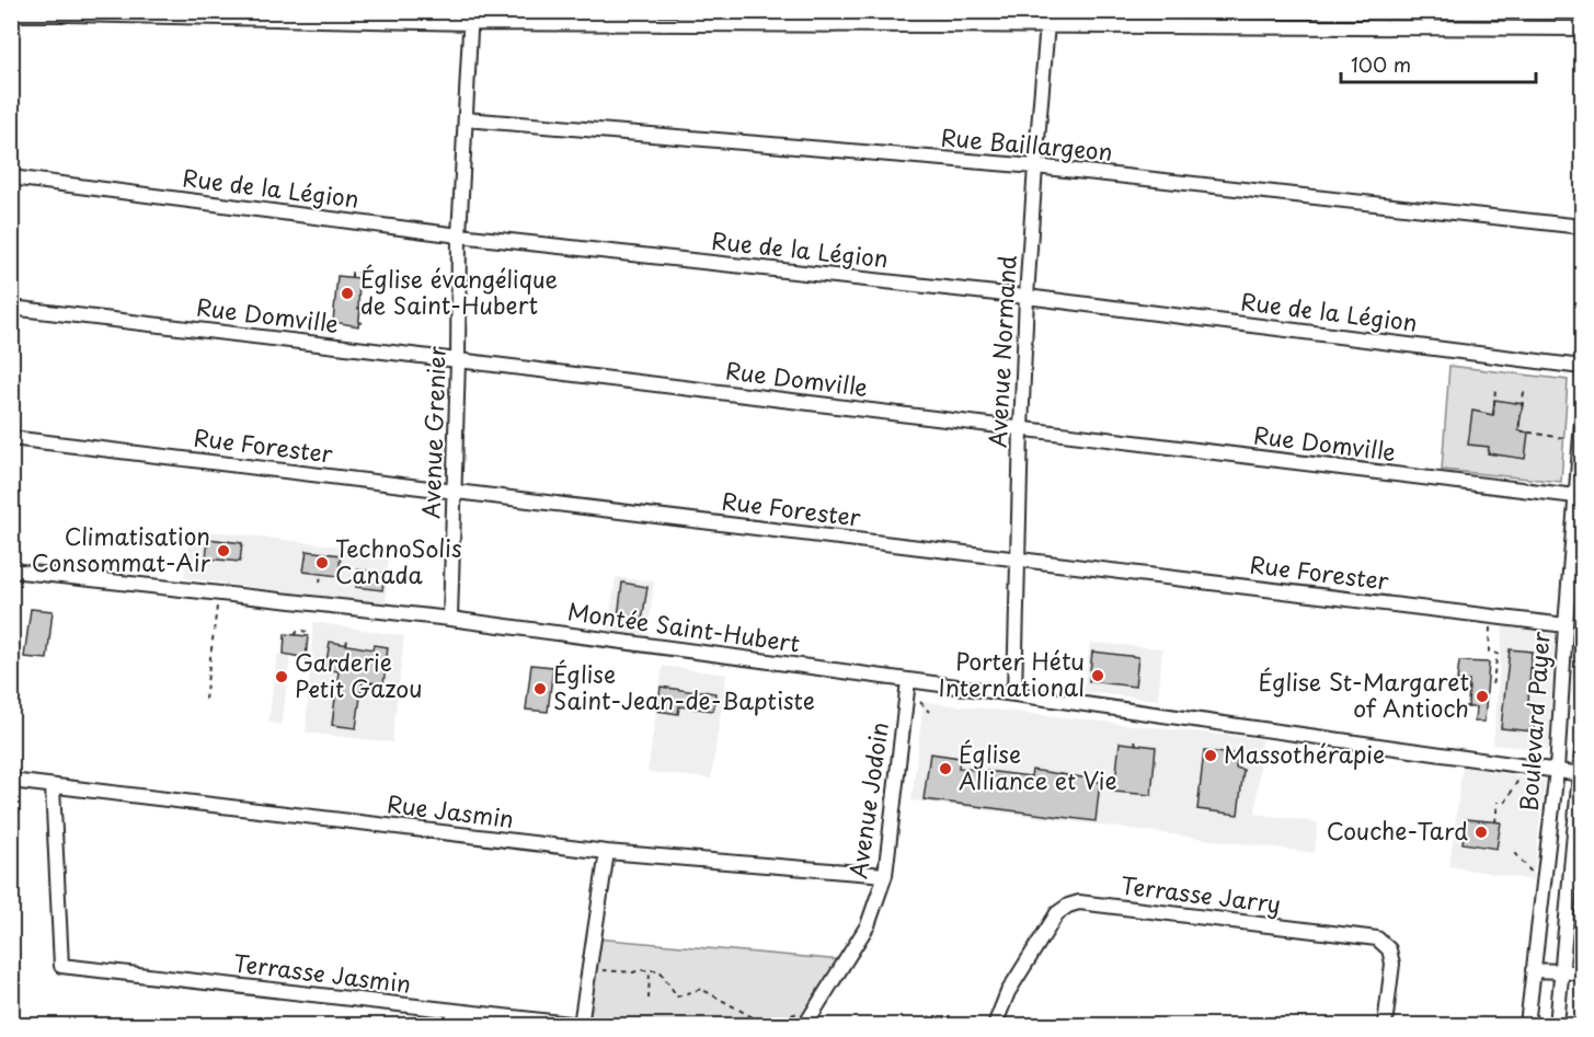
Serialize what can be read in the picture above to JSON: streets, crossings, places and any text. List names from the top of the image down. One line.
{"streets":{"street":["Rue Baillargeon","Rue de la Légion","Rue Domville","Avenue Normand","Avenue Grenier","Rue Forester","Montée Saint-Hubert","Boulevard Payer","Avenue Jodoin","Rue Jasmin","Terrasse Jarry","Terrasse Jasmin"]},"crossings":[["Rue Baillargeon","Avenue Normand"],["Rue Baillargeon","Avenue Grenier"],["Rue de la Légion","Avenue Normand"],["Rue de la Légion","Avenue Grenier"],["Rue Domville","Avenue Normand"],["Rue Domville","Avenue Grenier"],["Rue Domville","Boulevard Payer"],["Avenue Normand","Rue Forester"],["Avenue Normand","Montée Saint-Hubert"],["Avenue Grenier","Rue Forester"],["Avenue Grenier","Montée Saint-Hubert"],["Rue Forester","Boulevard Payer"],["Montée Saint-Hubert","Boulevard Payer"],["Montée Saint-Hubert","Avenue Jodoin"],["Avenue Jodoin","Rue Jasmin"],["Rue Jasmin","Terrasse Jasmin"]],"places":["Église évangélique de Saint-Hubert","Climatisation Consommat-Air","TechnoSolis Canada","Porter Hétu International","Garderie Petit Gazou","Église Saint-Jean-de-Baptiste","Église St-Margaret of Antioch","Massothérapie","Église Alliance et Vie","Couche-Tard"],"scale_bar":"100 m"}
